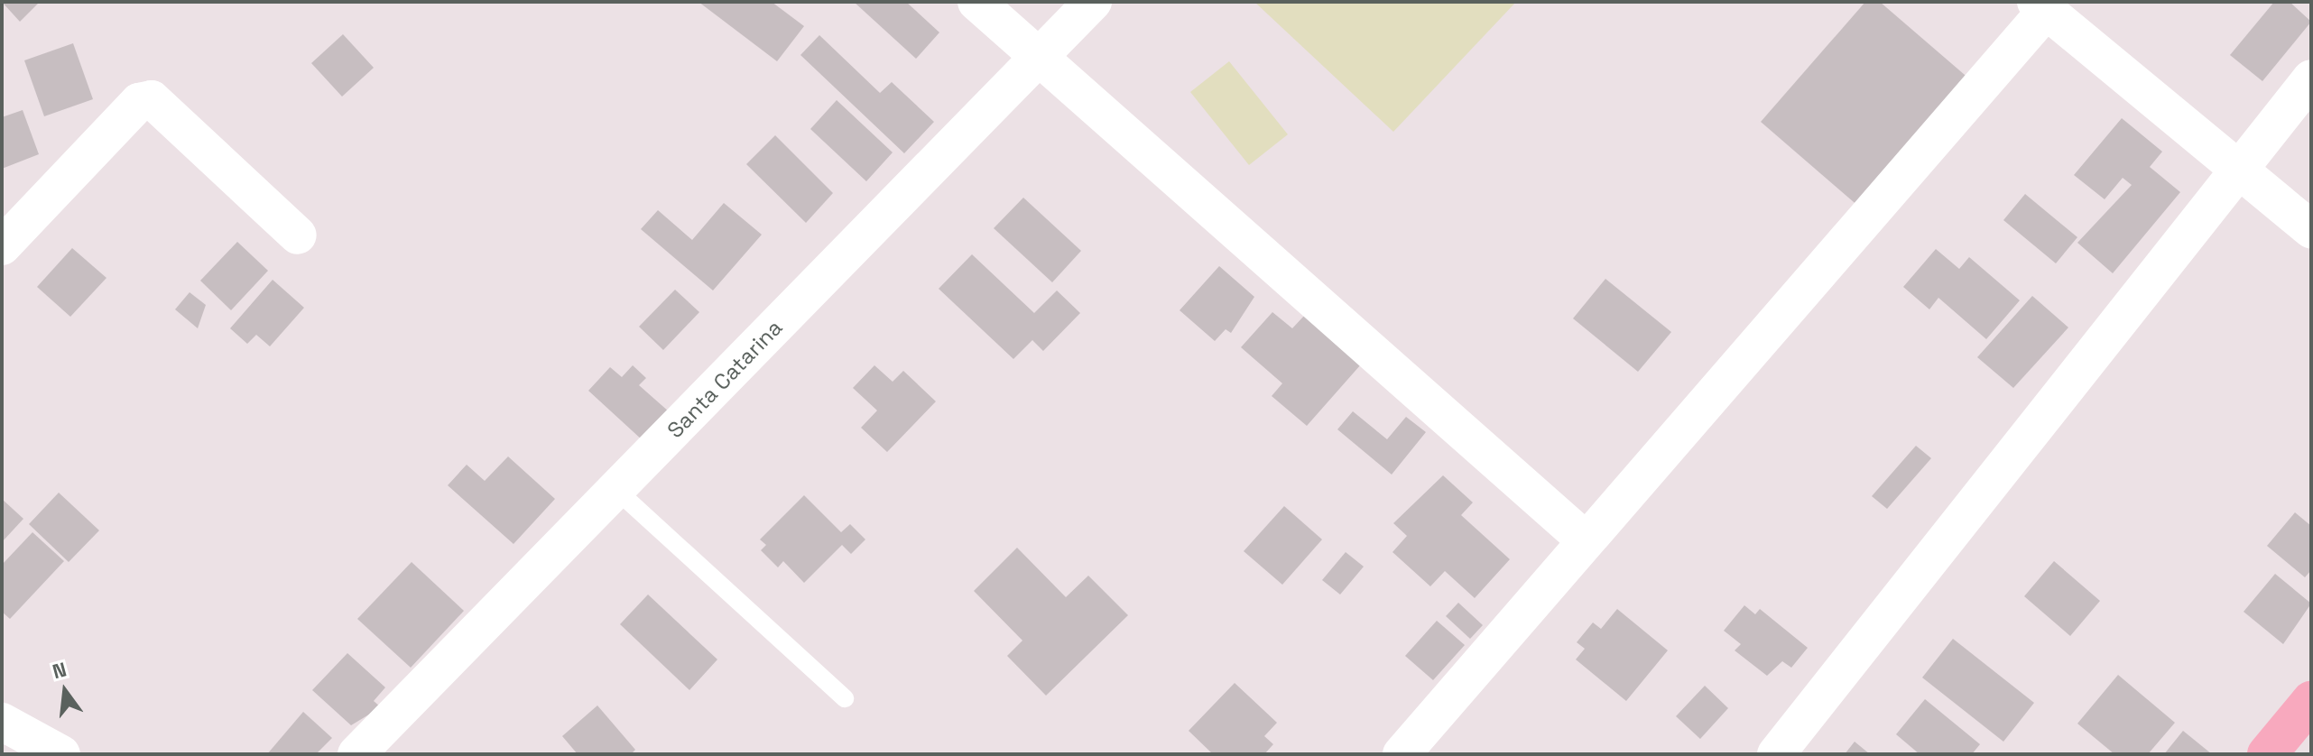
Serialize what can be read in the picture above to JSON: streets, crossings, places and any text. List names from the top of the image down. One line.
{"streets":{"street":["Santa Catarina"]},"north":"top"}
